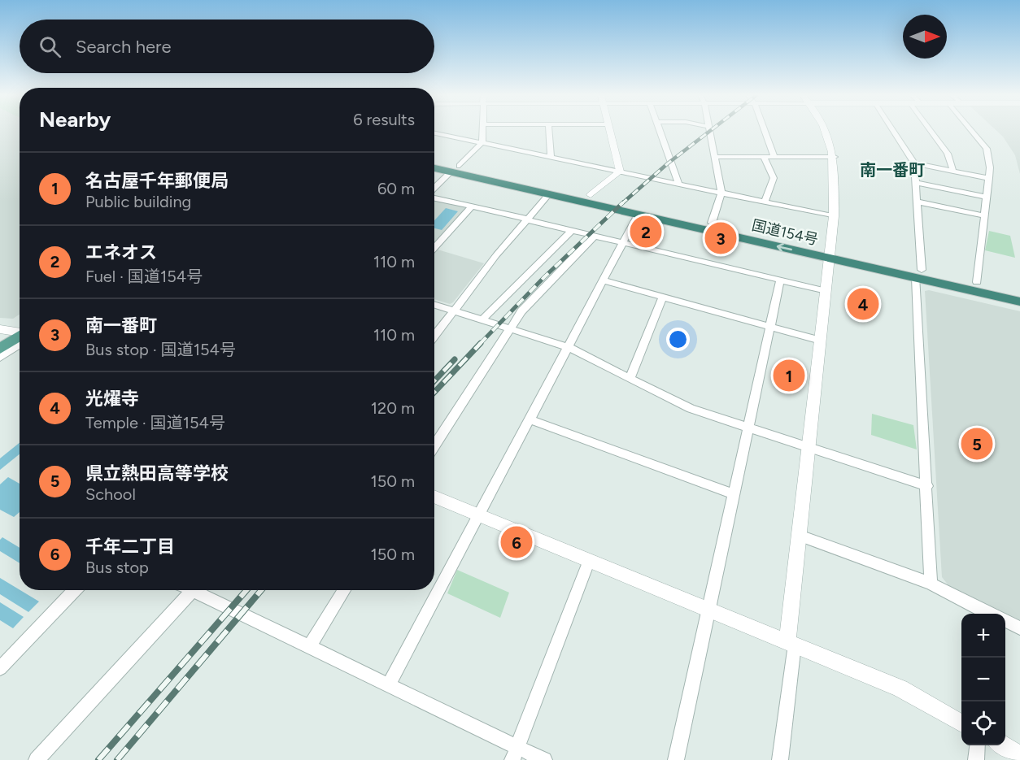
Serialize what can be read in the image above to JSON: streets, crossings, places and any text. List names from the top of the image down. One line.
{"streets":{"highway":["国道154号"]},"districts":["南一番町"],"north":"right","page":{"search":"Search here","heading":["Nearby","6 results"],"list":[{"mark":"1","name":"名古屋千年郵便局","note":"Public building","value":"60 m"},{"mark":"2","name":"エネオス","note":"Fuel · 国道154号","value":"110 m"},{"mark":"3","name":"南一番町","note":"Bus stop · 国道154号","value":"110 m"},{"mark":"4","name":"光燿寺","note":"Temple · 国道154号","value":"120 m"},{"mark":"5","name":"県立熱田高等学校","note":"School","value":"150 m"},{"mark":"6","name":"千年二丁目","note":"Bus stop","value":"150 m"}],"pins":["2","3","4","1","5","6"],"map_buttons":["+","−"]}}
